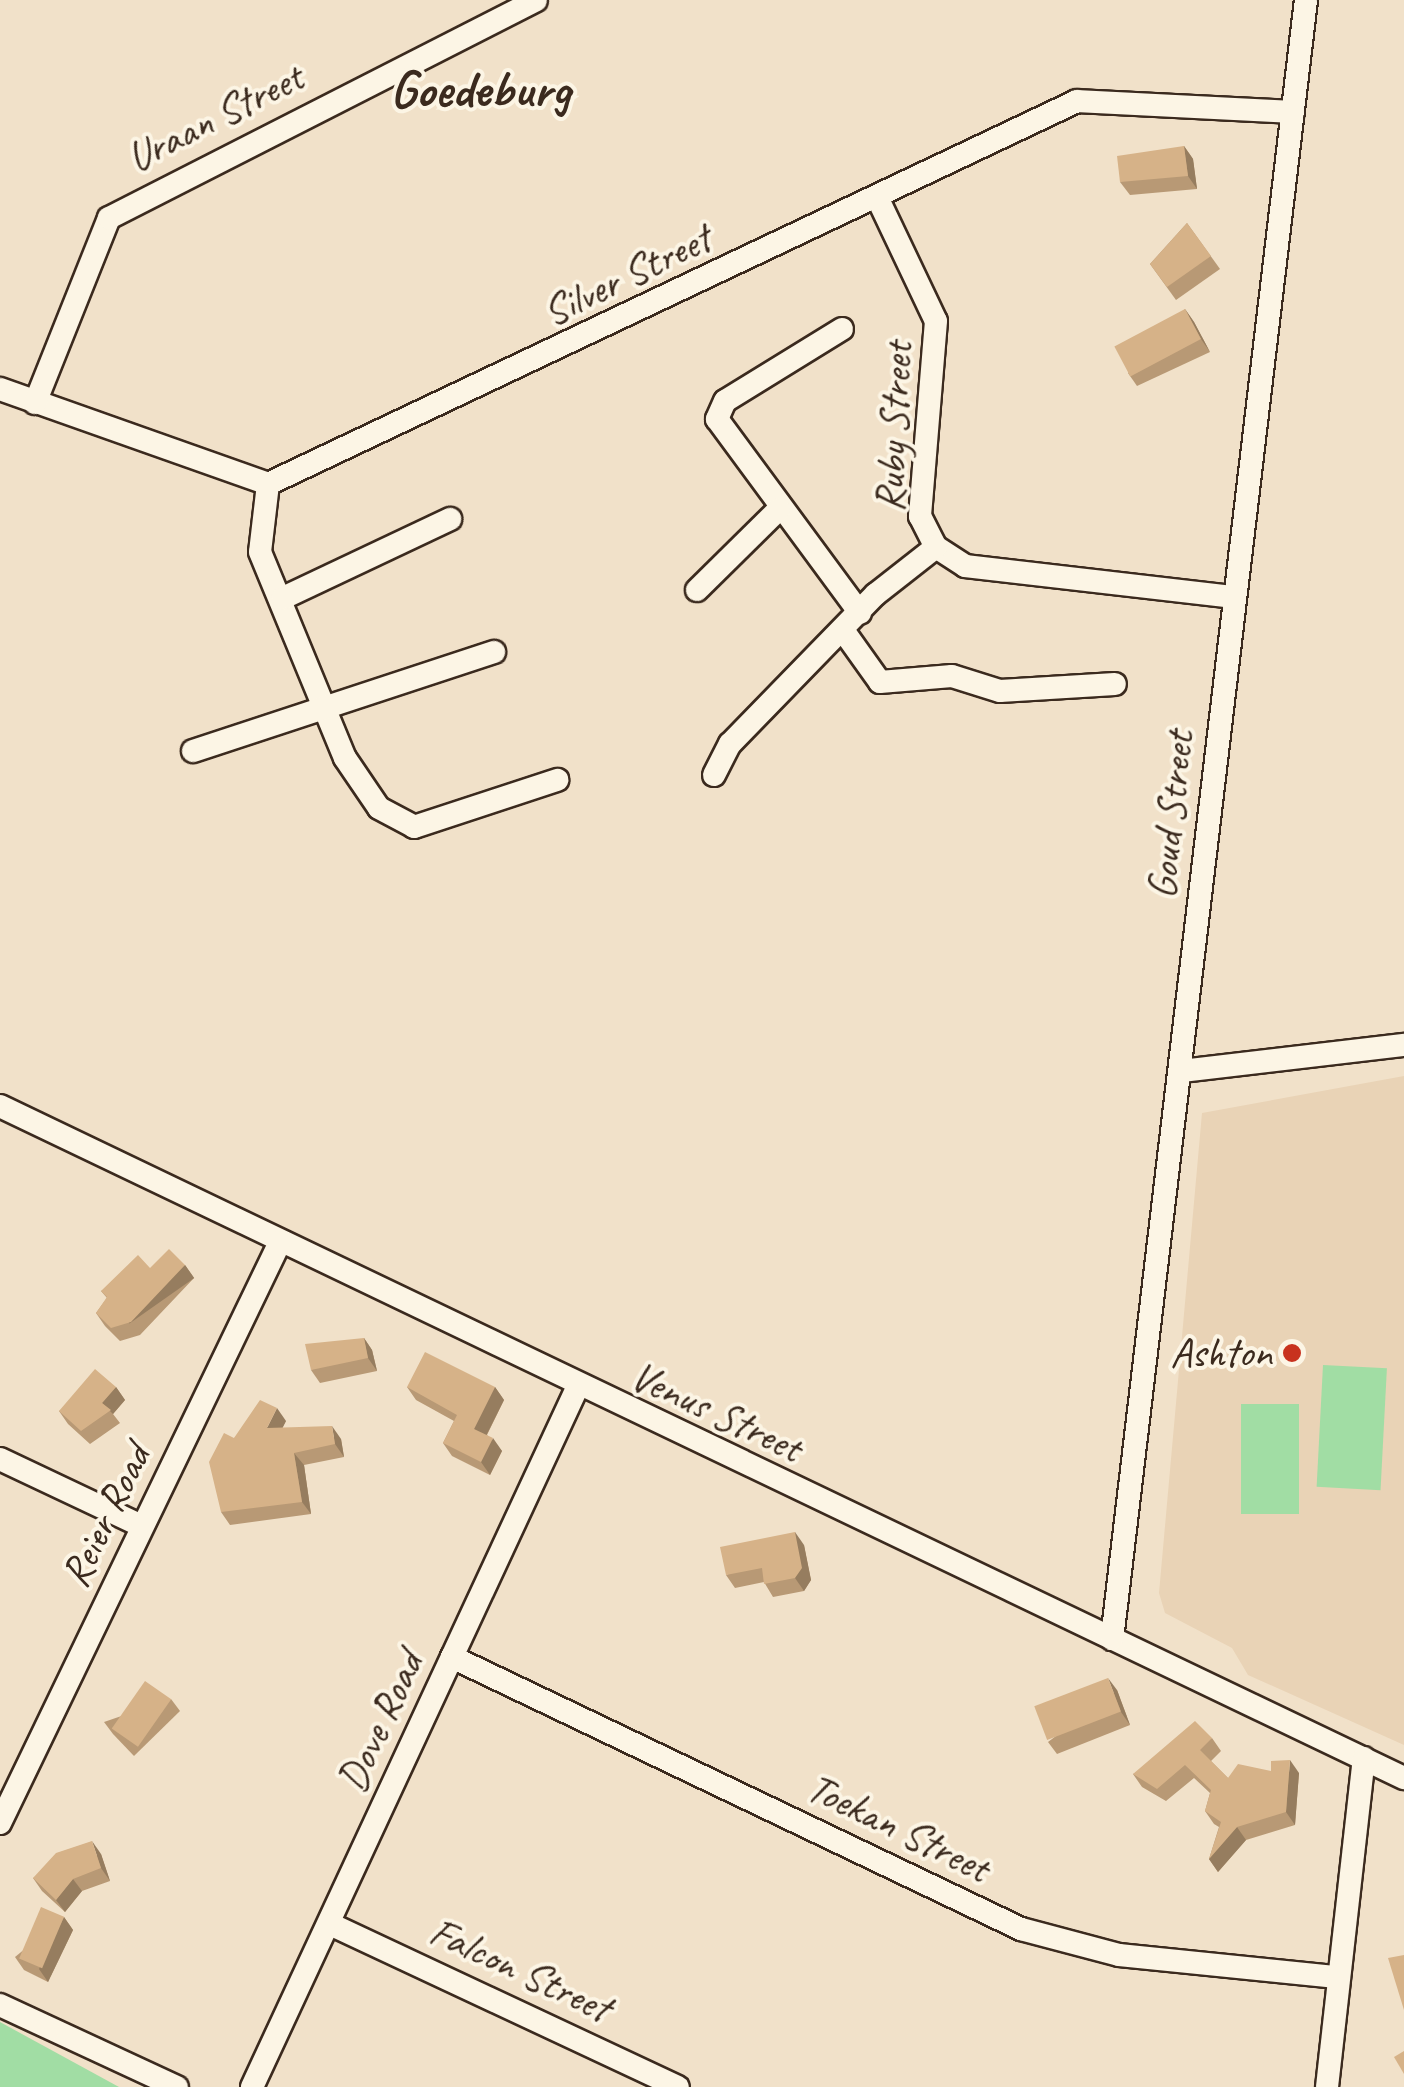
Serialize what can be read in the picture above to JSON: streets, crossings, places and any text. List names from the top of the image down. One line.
{"streets":{"street":["Uraan Street","Silver Street","Ruby Street","Goud Street","Venus Street","Reier Road","Dove Road","Toekan Street","Falcon Street"]},"crossings":[["Silver Street","Ruby Street"],["Silver Street","Goud Street"],["Ruby Street","Goud Street"],["Goud Street","Venus Street"],["Venus Street","Reier Road"],["Venus Street","Dove Road"],["Dove Road","Toekan Street"],["Dove Road","Falcon Street"]],"districts":["Goedeburg"],"places":["Ashton"]}
